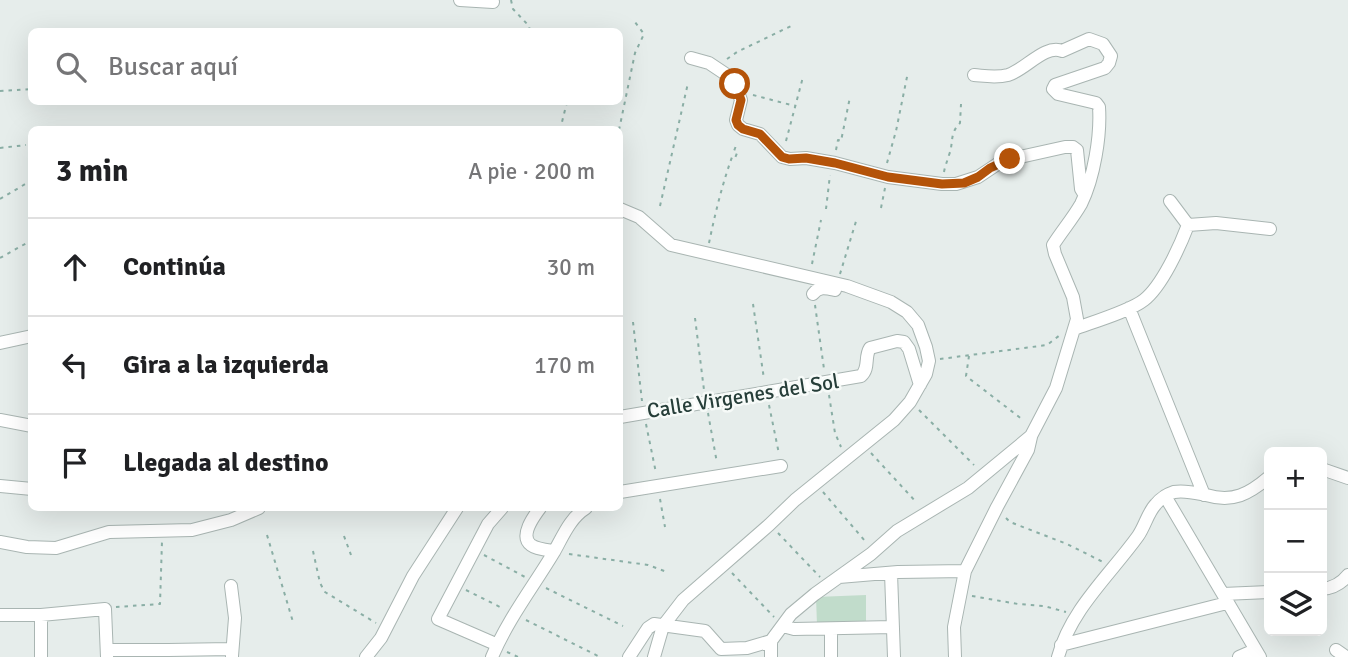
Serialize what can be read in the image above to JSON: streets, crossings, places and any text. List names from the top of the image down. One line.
{"streets":{"street":["Calle Virgenes del Sol"]},"page":{"search":"Buscar aquí","heading":["3 min","A pie · 200 m"],"list":[["Continúa","30 m"],["Gira a la izquierda","170 m"],"Llegada al destino"],"map_buttons":["+","−"]}}
